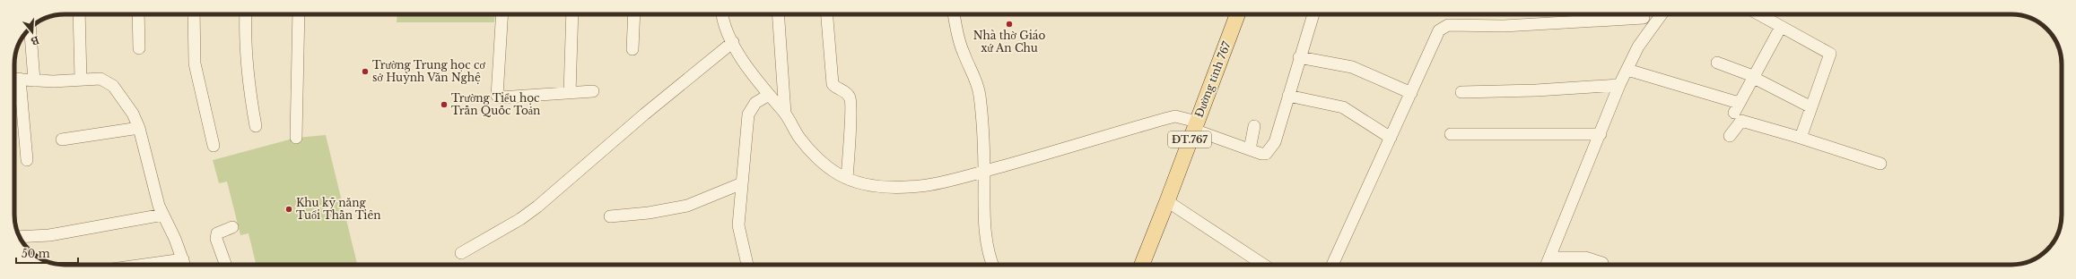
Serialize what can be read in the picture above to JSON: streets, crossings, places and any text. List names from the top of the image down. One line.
{"streets":{"main road":["Đường tỉnh 767","ĐT.767"]},"places":["Nhà thờ Giáo xứ An Chu","Trường Trung học cơ sở Huỳnh Văn Nghệ","Trường Tiểu học Trần Quốc Toản","Khu kỹ năng Tuổi Thần Tiên"],"scale_bar":"50 m","north":"bottom"}
